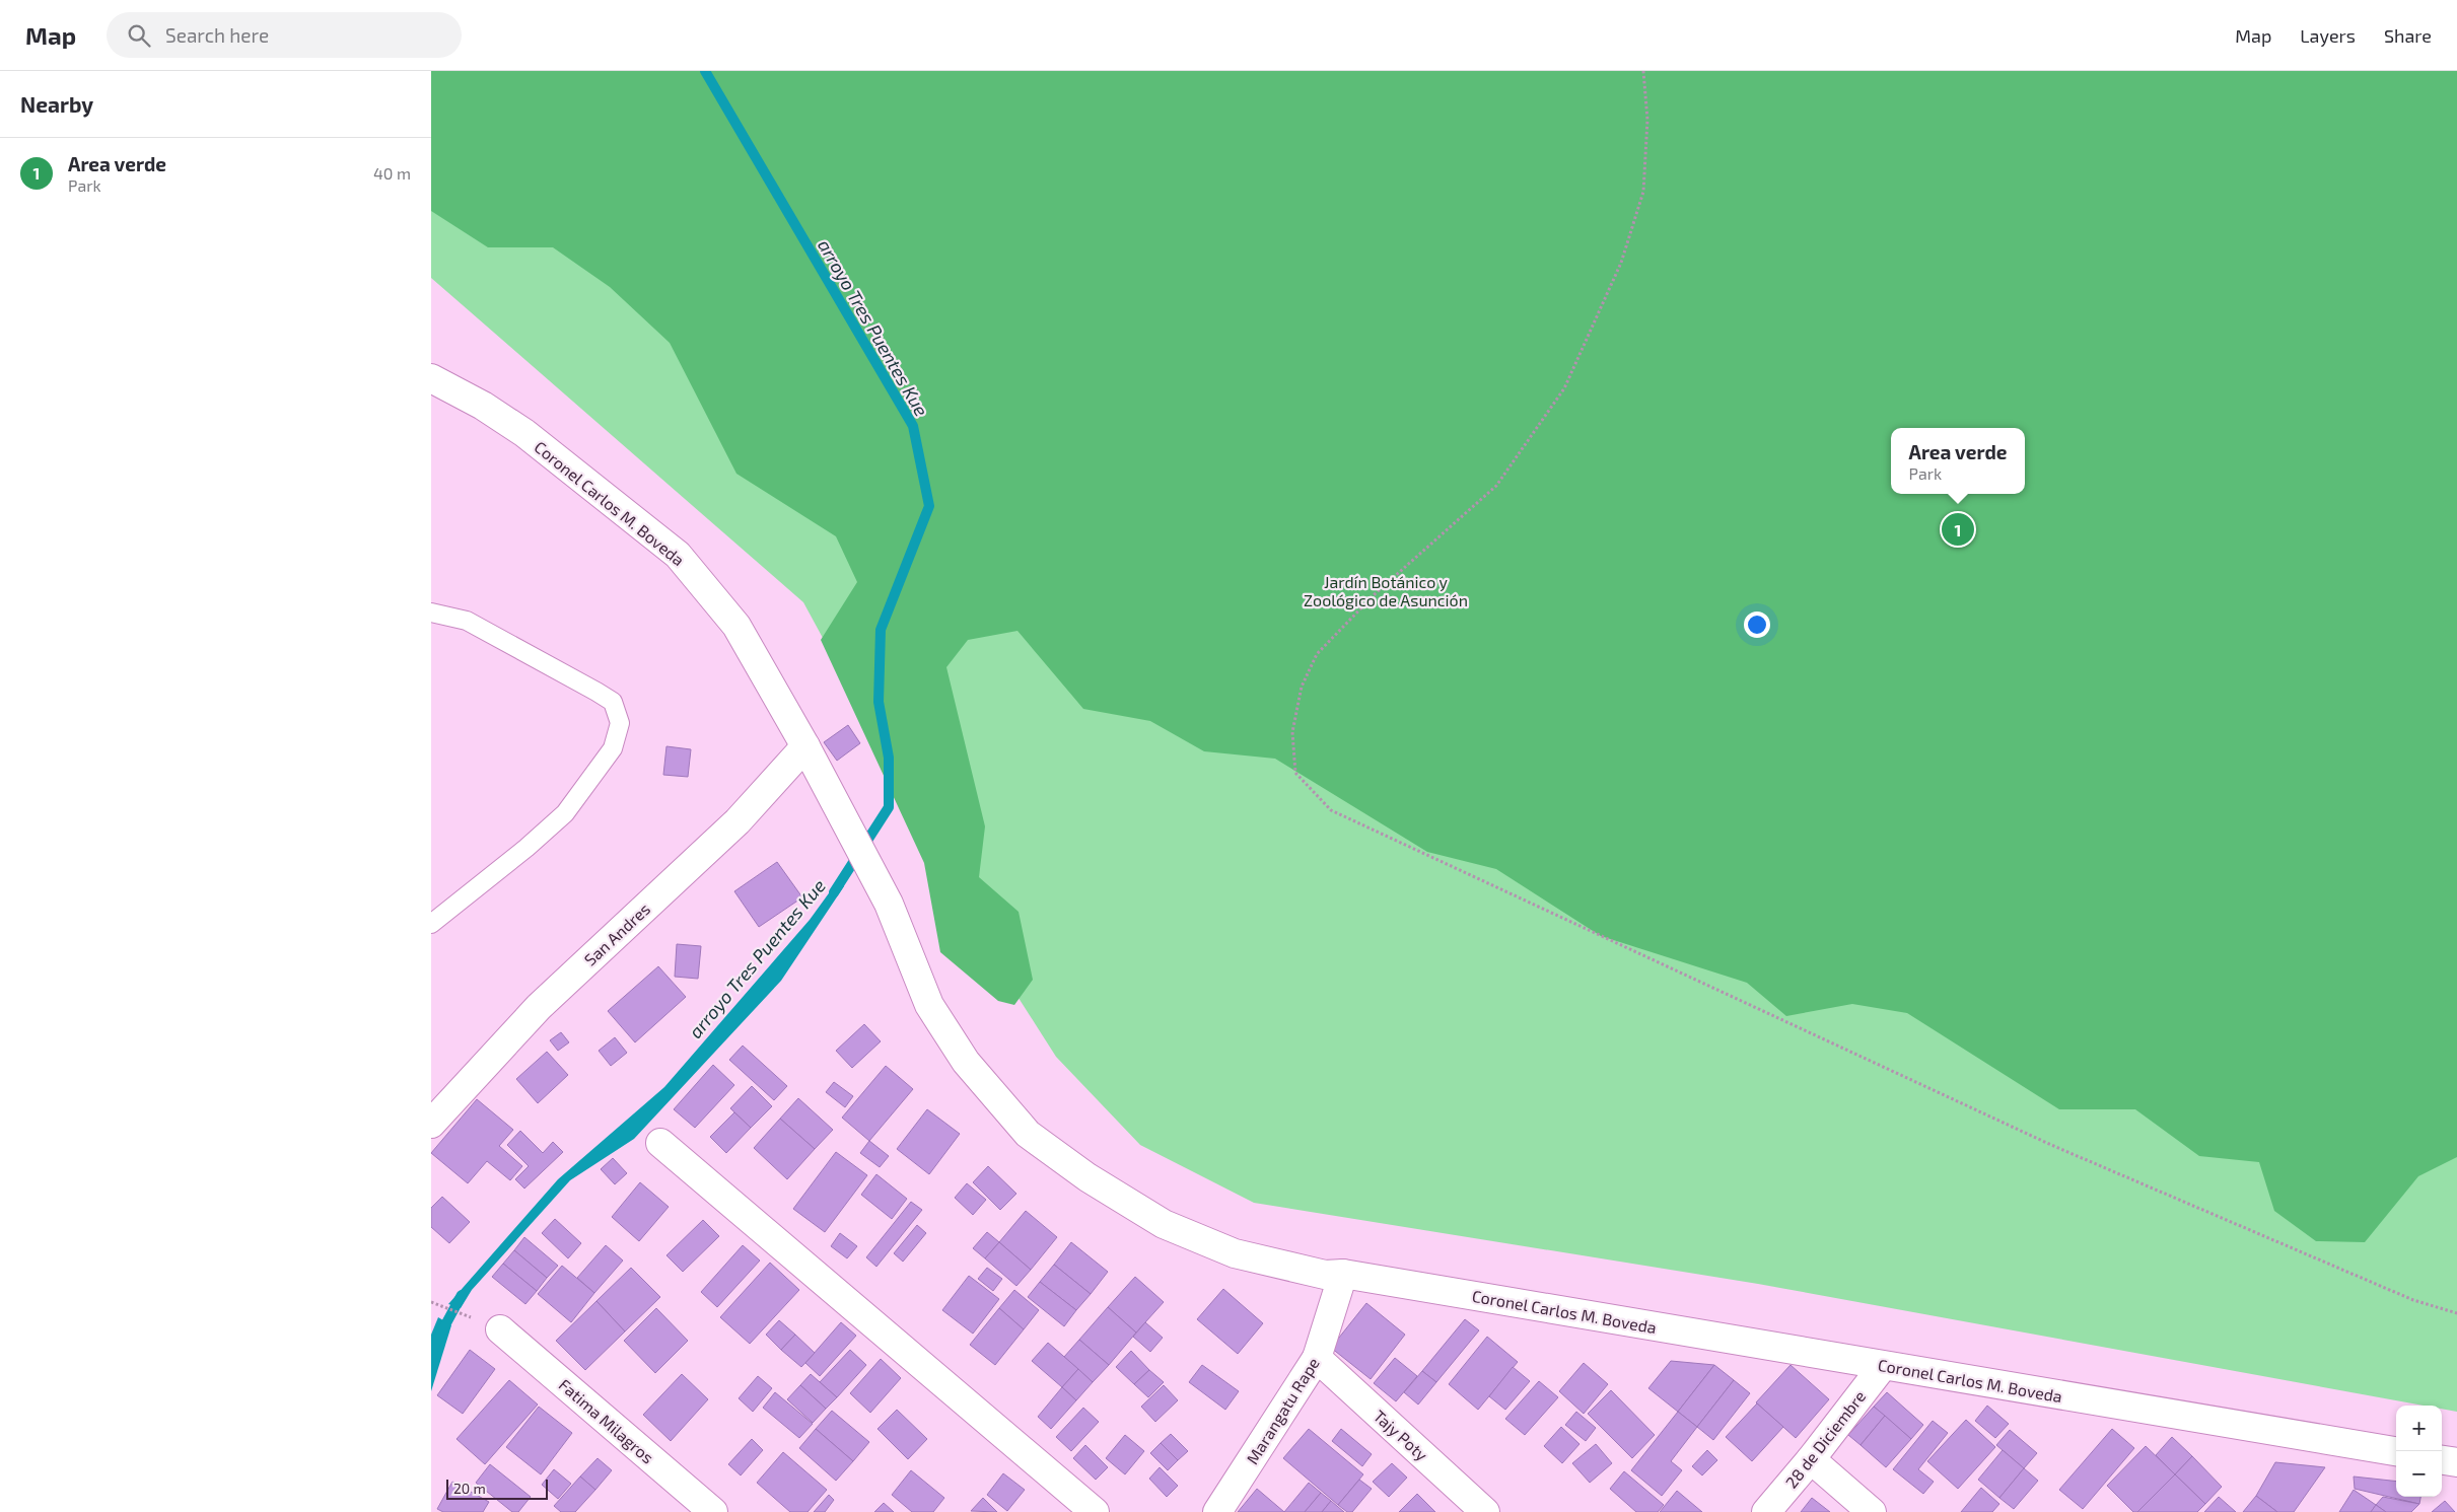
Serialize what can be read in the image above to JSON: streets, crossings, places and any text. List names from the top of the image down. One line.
{"streets":{"street":["Coronel Carlos M. Boveda","San Andres","Marangatu Rape","Fatima Milagros","Tajy Poty","28 de Diciembre"]},"crossings":[["Coronel Carlos M. Boveda","San Andres"],["Coronel Carlos M. Boveda","Marangatu Rape"],["Coronel Carlos M. Boveda","28 de Diciembre"],["Marangatu Rape","Tajy Poty"]],"water":["arroyo Tres Puentes Kue"],"parks":["Jardín Botánico y Zoológico de Asunción"],"scale_bar":"20 m","page":{"header":"Map","search":"Search here","nav":["Map","Layers","Share"],"heading":"Nearby","list":[{"mark":"1","name":"Area verde","note":"Park","value":"40 m"}],"popup":["Area verde","Park"],"pins":"1","map_buttons":["+","−"],"scale":"20 m"}}
